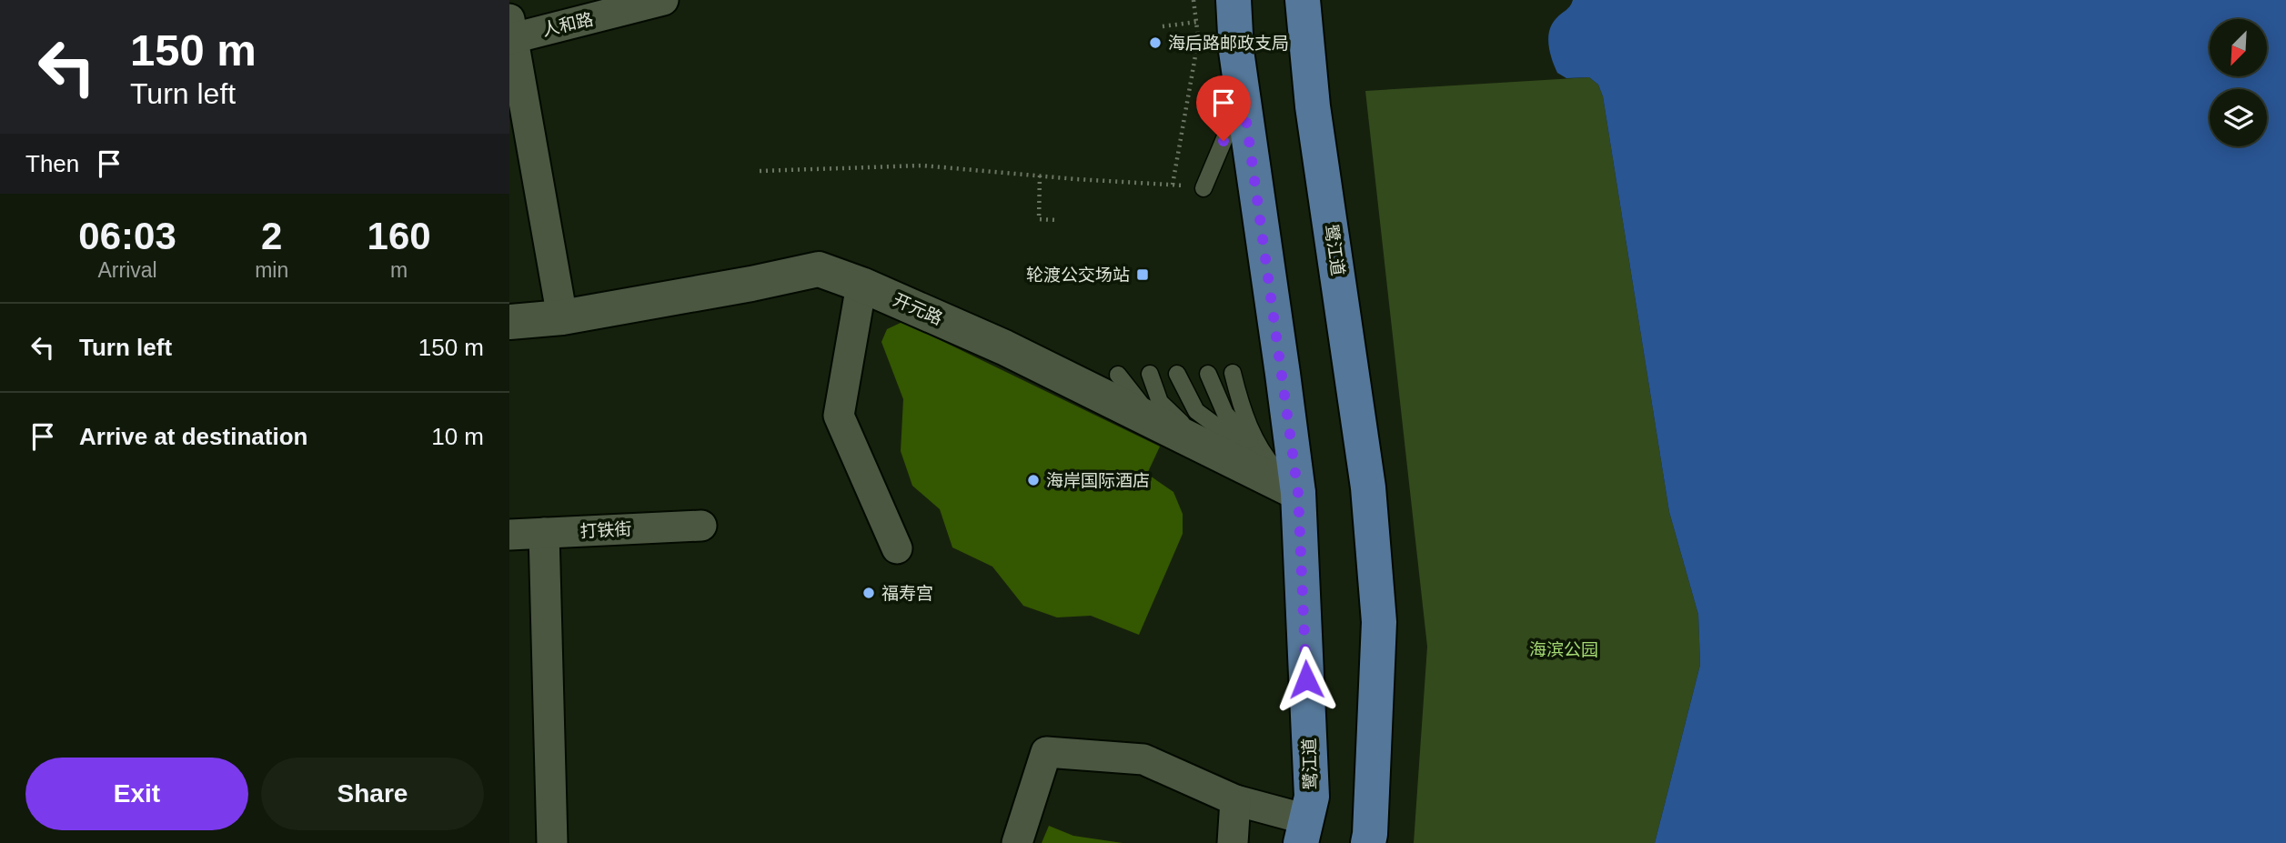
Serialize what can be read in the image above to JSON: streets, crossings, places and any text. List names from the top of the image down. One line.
{"streets":{"main road":["鹭江道"],"street":["人和路","开元路","打铁街"]},"crossings":[["鹭江道","开元路"]],"parks":["海滨公园"],"places":{"other":["海后路邮政支局","海岸国际酒店","福寿宫"],"transit":["轮渡公交场站"]},"north":"bottom left","page":{"turn":["150 m","Turn left"],"then":"Then","eta":["06:03","Arrival","2","min","160","m"],"list":[{"name":"Turn left","value":"150 m"},{"name":"Arrive at destination","value":"10 m"}],"buttons":["Exit","Share"]}}
